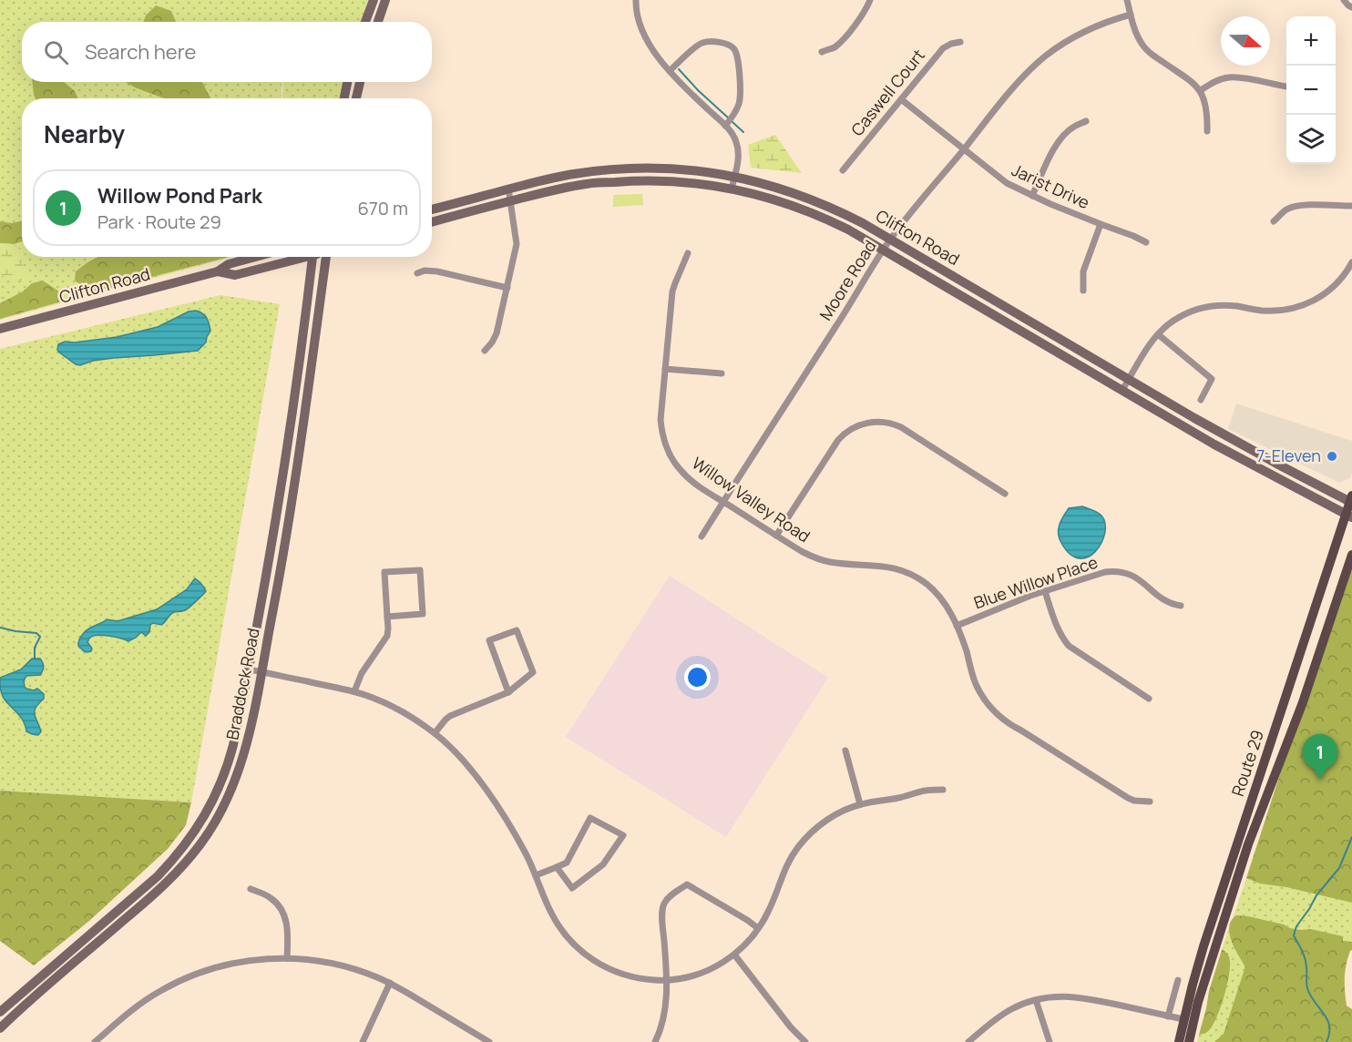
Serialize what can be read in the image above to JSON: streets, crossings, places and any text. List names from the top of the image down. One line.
{"streets":{"main road":["Clifton Road","Braddock Road","Route 29"],"street":["Caswell Court","Jarist Drive","Moore Road","Willow Valley Road","Blue Willow Place"]},"crossings":[["Caswell Court","Jarist Drive"],["Jarist Drive","Moore Road"],["Clifton Road","Moore Road"],["Clifton Road","Route 29"],["Moore Road","Willow Valley Road"],["Willow Valley Road","Blue Willow Place"]],"places":["7-Eleven"],"north":"right","page":{"map_buttons":["+","−"],"search":"Search here","heading":"Nearby","list":[{"mark":"1","name":"Willow Pond Park","note":"Park · Route 29","value":"670 m"}],"pins":"1"}}
